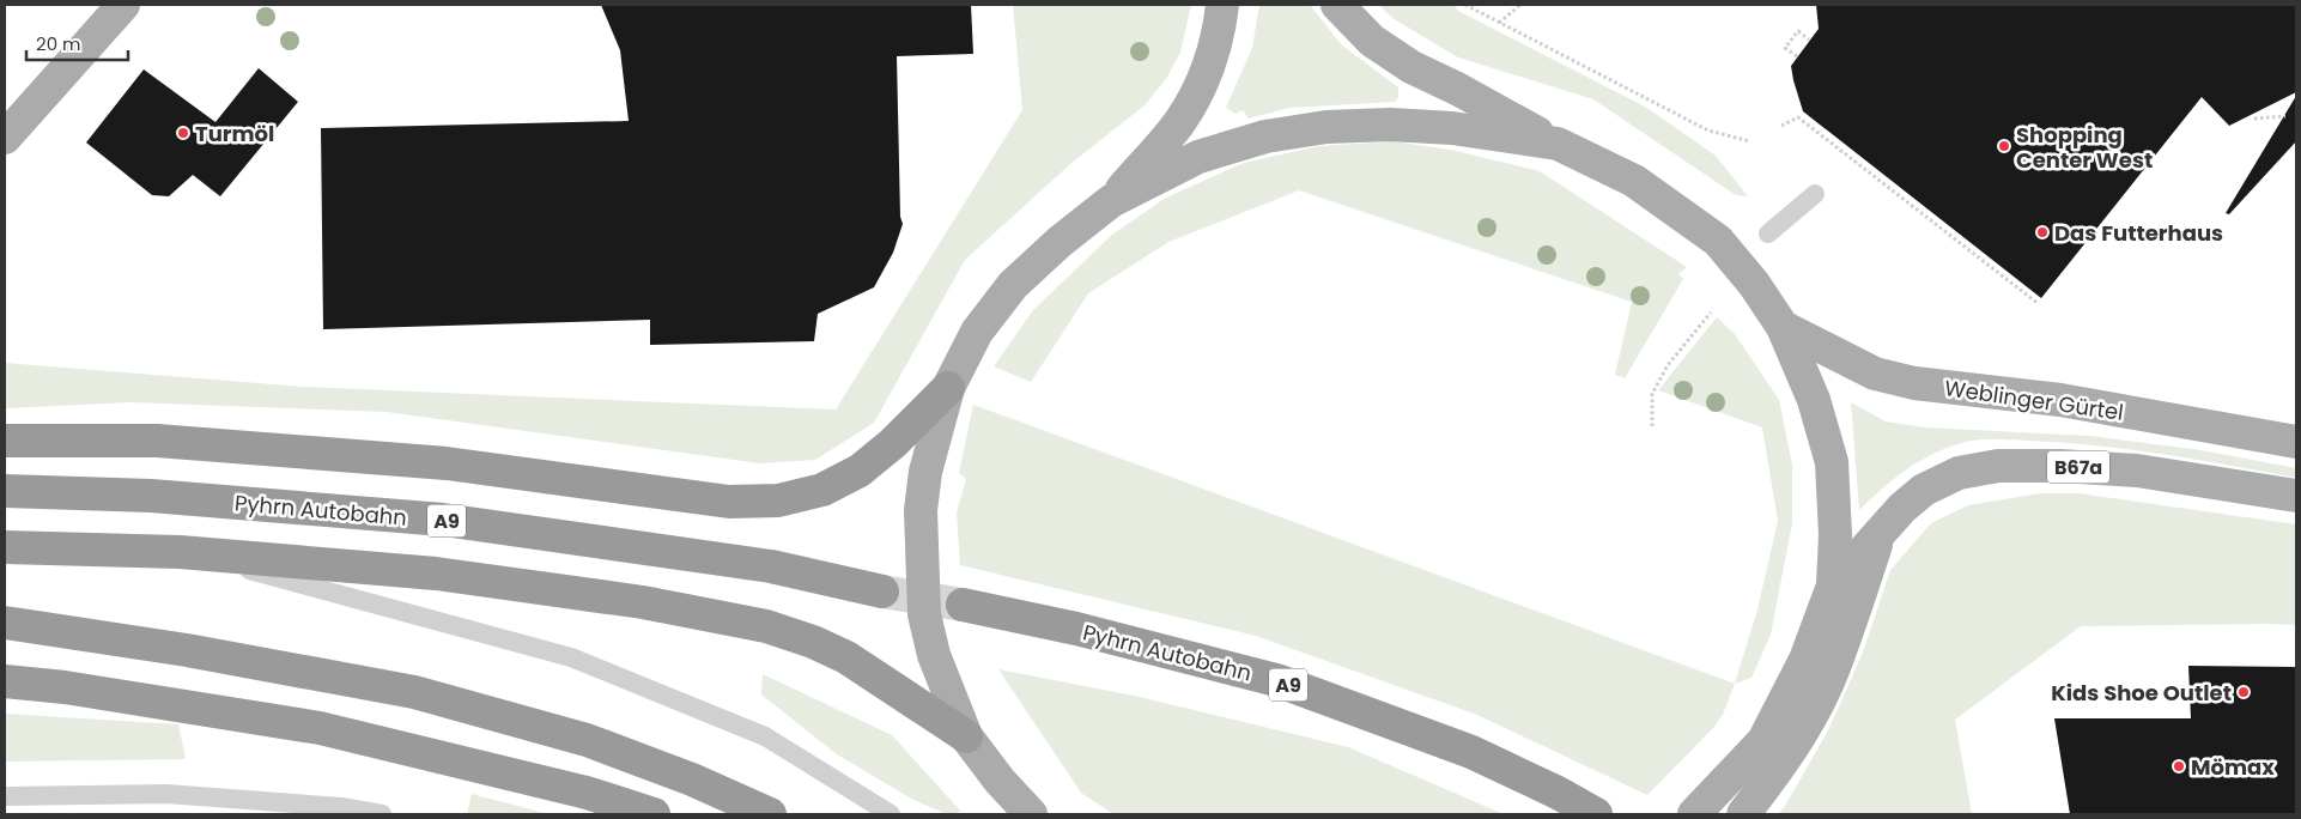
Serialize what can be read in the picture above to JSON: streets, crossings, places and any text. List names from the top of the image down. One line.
{"streets":{"highway":["Pyhrn Autobahn","A9"],"main road":["Weblinger Gürtel","B67a"]},"places":["Turmöl","Shopping Center West","Das Futterhaus","Kids Shoe Outlet","Mömax"],"scale_bar":"20 m"}
